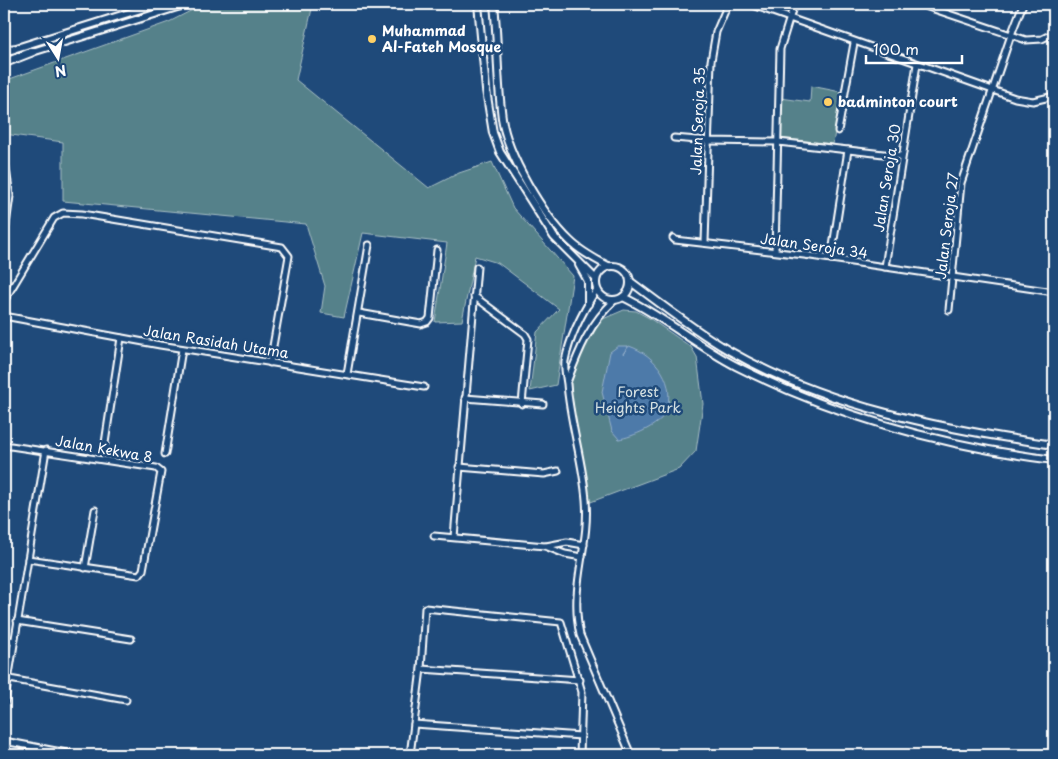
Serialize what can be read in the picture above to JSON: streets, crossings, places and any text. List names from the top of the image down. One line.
{"streets":{"street":["Jalan Seroja 35","Jalan Seroja 30","Jalan Seroja 27","Jalan Seroja 34","Jalan Rasidah Utama","Jalan Kekwa 8"]},"crossings":[["Jalan Seroja 35","Jalan Seroja 34"],["Jalan Seroja 30","Jalan Seroja 34"],["Jalan Seroja 27","Jalan Seroja 34"]],"parks":["Forest Heights Park"],"places":["Muhammad Al-Fateh Mosque","badminton court"],"scale_bar":"100 m","north":"bottom"}
